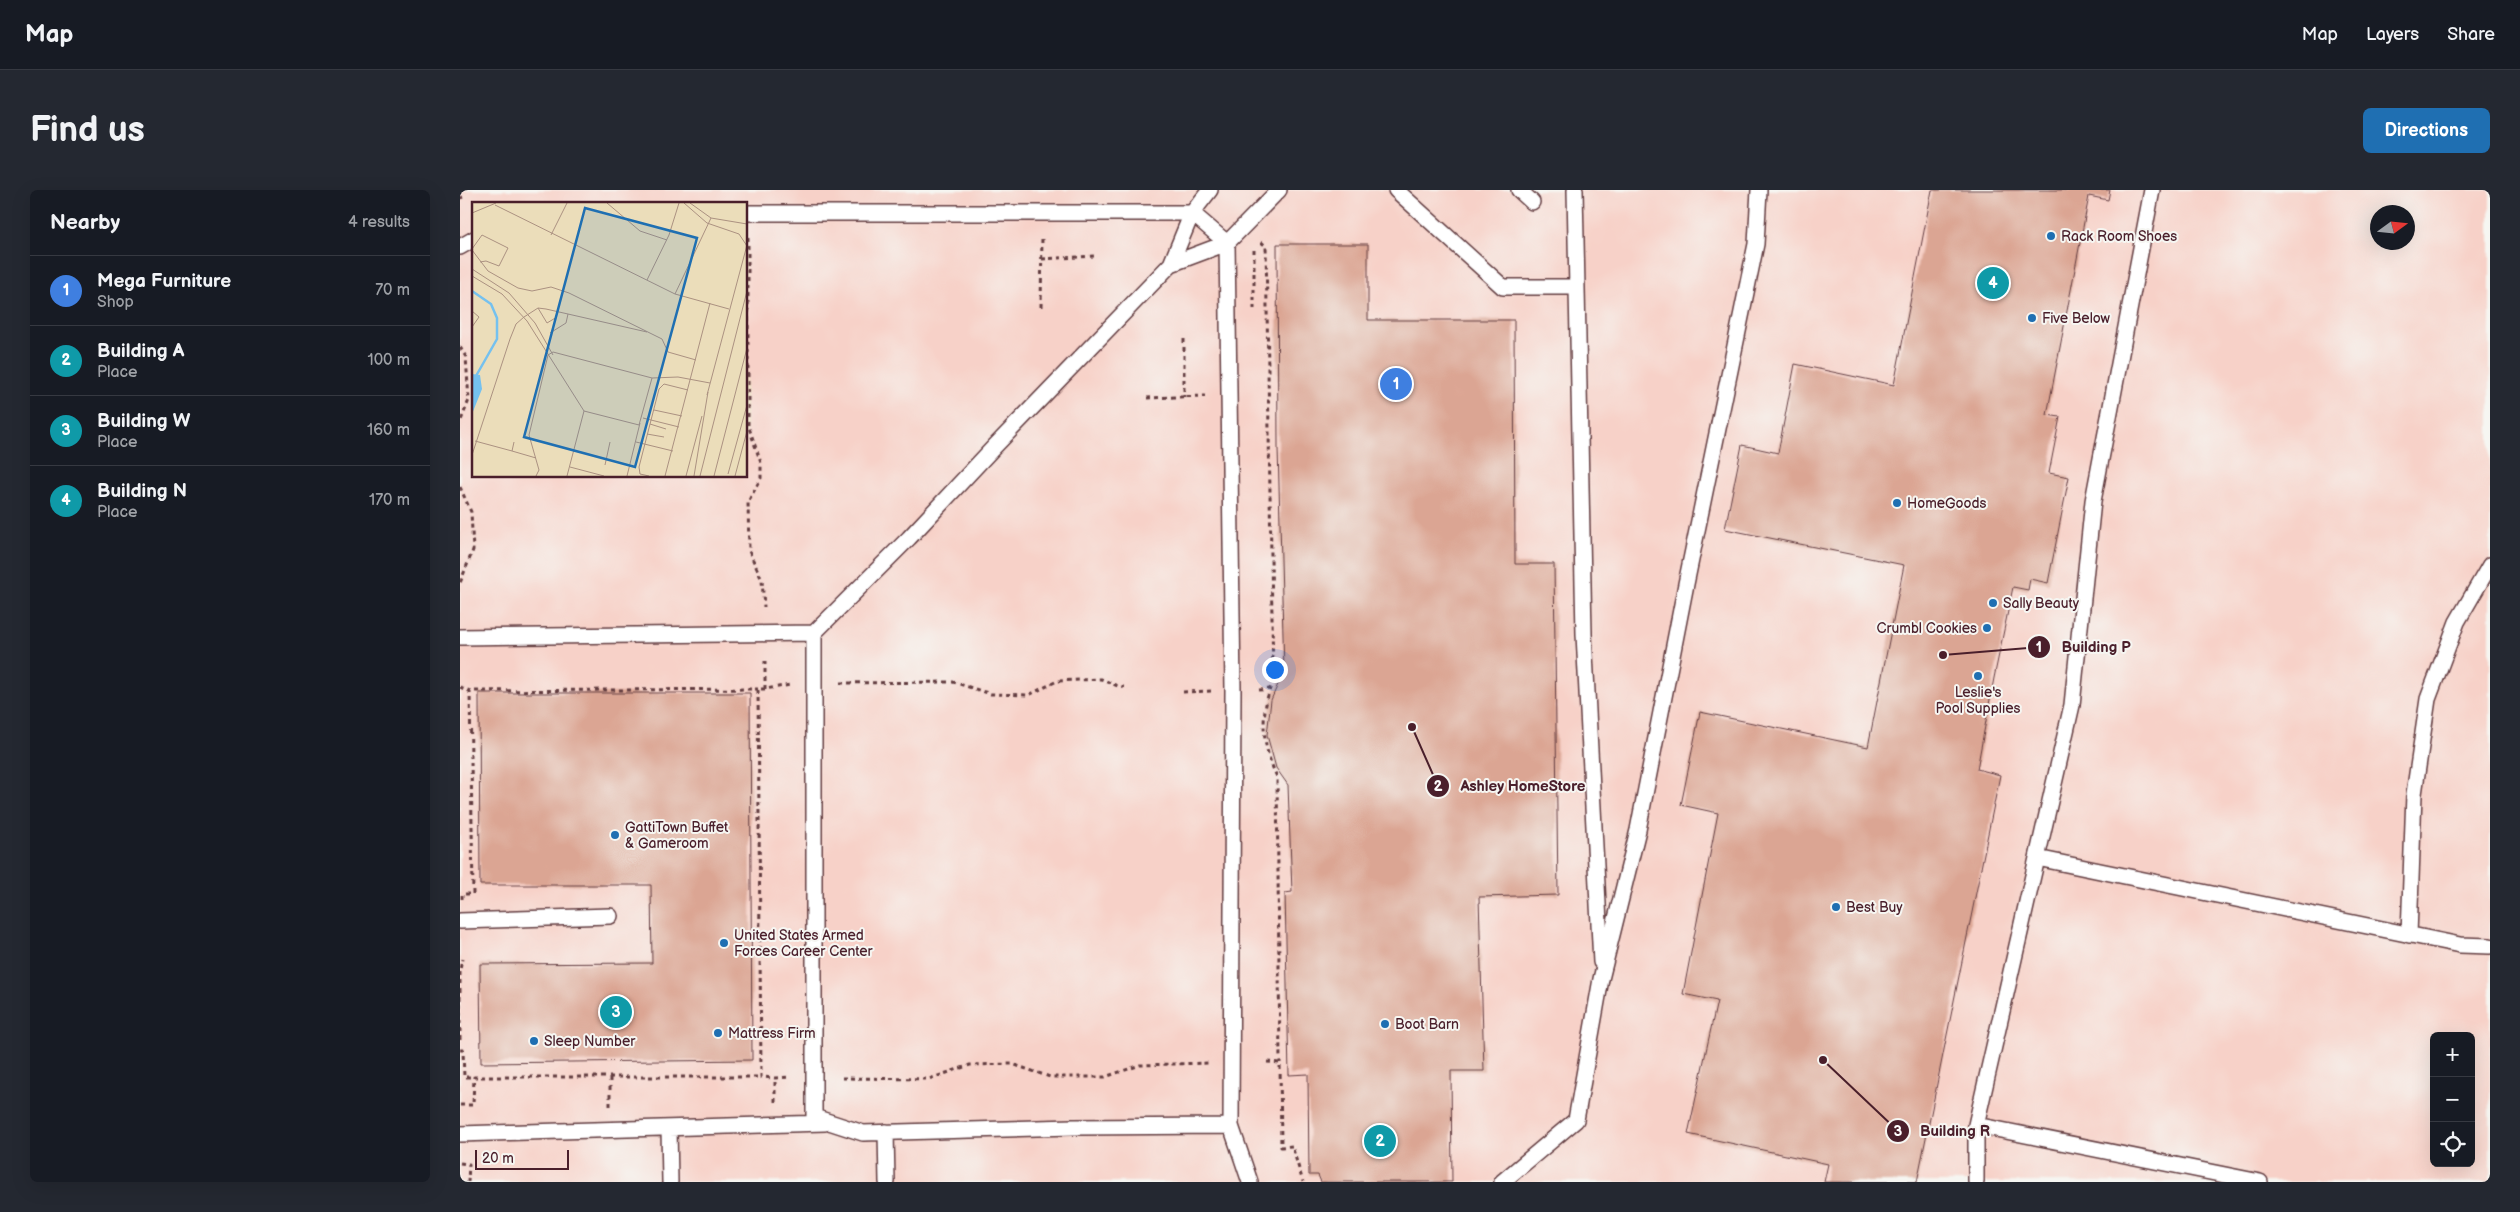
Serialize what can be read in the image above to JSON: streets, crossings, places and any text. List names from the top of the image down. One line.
{"places":["Rack Room Shoes","Five Below","HomeGoods","Sally Beauty","Crumbl Cookies","Building P","Leslie's Pool Supplies","Ashley HomeStore","GattiTown Buffet & Gameroom","Best Buy","United States Armed Forces Career Center","Boot Barn","Mattress Firm","Sleep Number","Building R"],"scale_bar":"20 m","north":"right","page":{"header":"Map","nav":["Map","Layers","Share"],"buttons":"Directions","title":"Find us","heading":["Nearby","4 results"],"list":[{"mark":"1","name":"Mega Furniture","note":"Shop","value":"70 m"},{"mark":"2","name":"Building A","note":"Place","value":"100 m"},{"mark":"3","name":"Building W","note":"Place","value":"160 m"},{"mark":"4","name":"Building N","note":"Place","value":"170 m"}],"pins":["4","1","3","2"],"map_buttons":["+","−"],"scale":"20 m"}}
